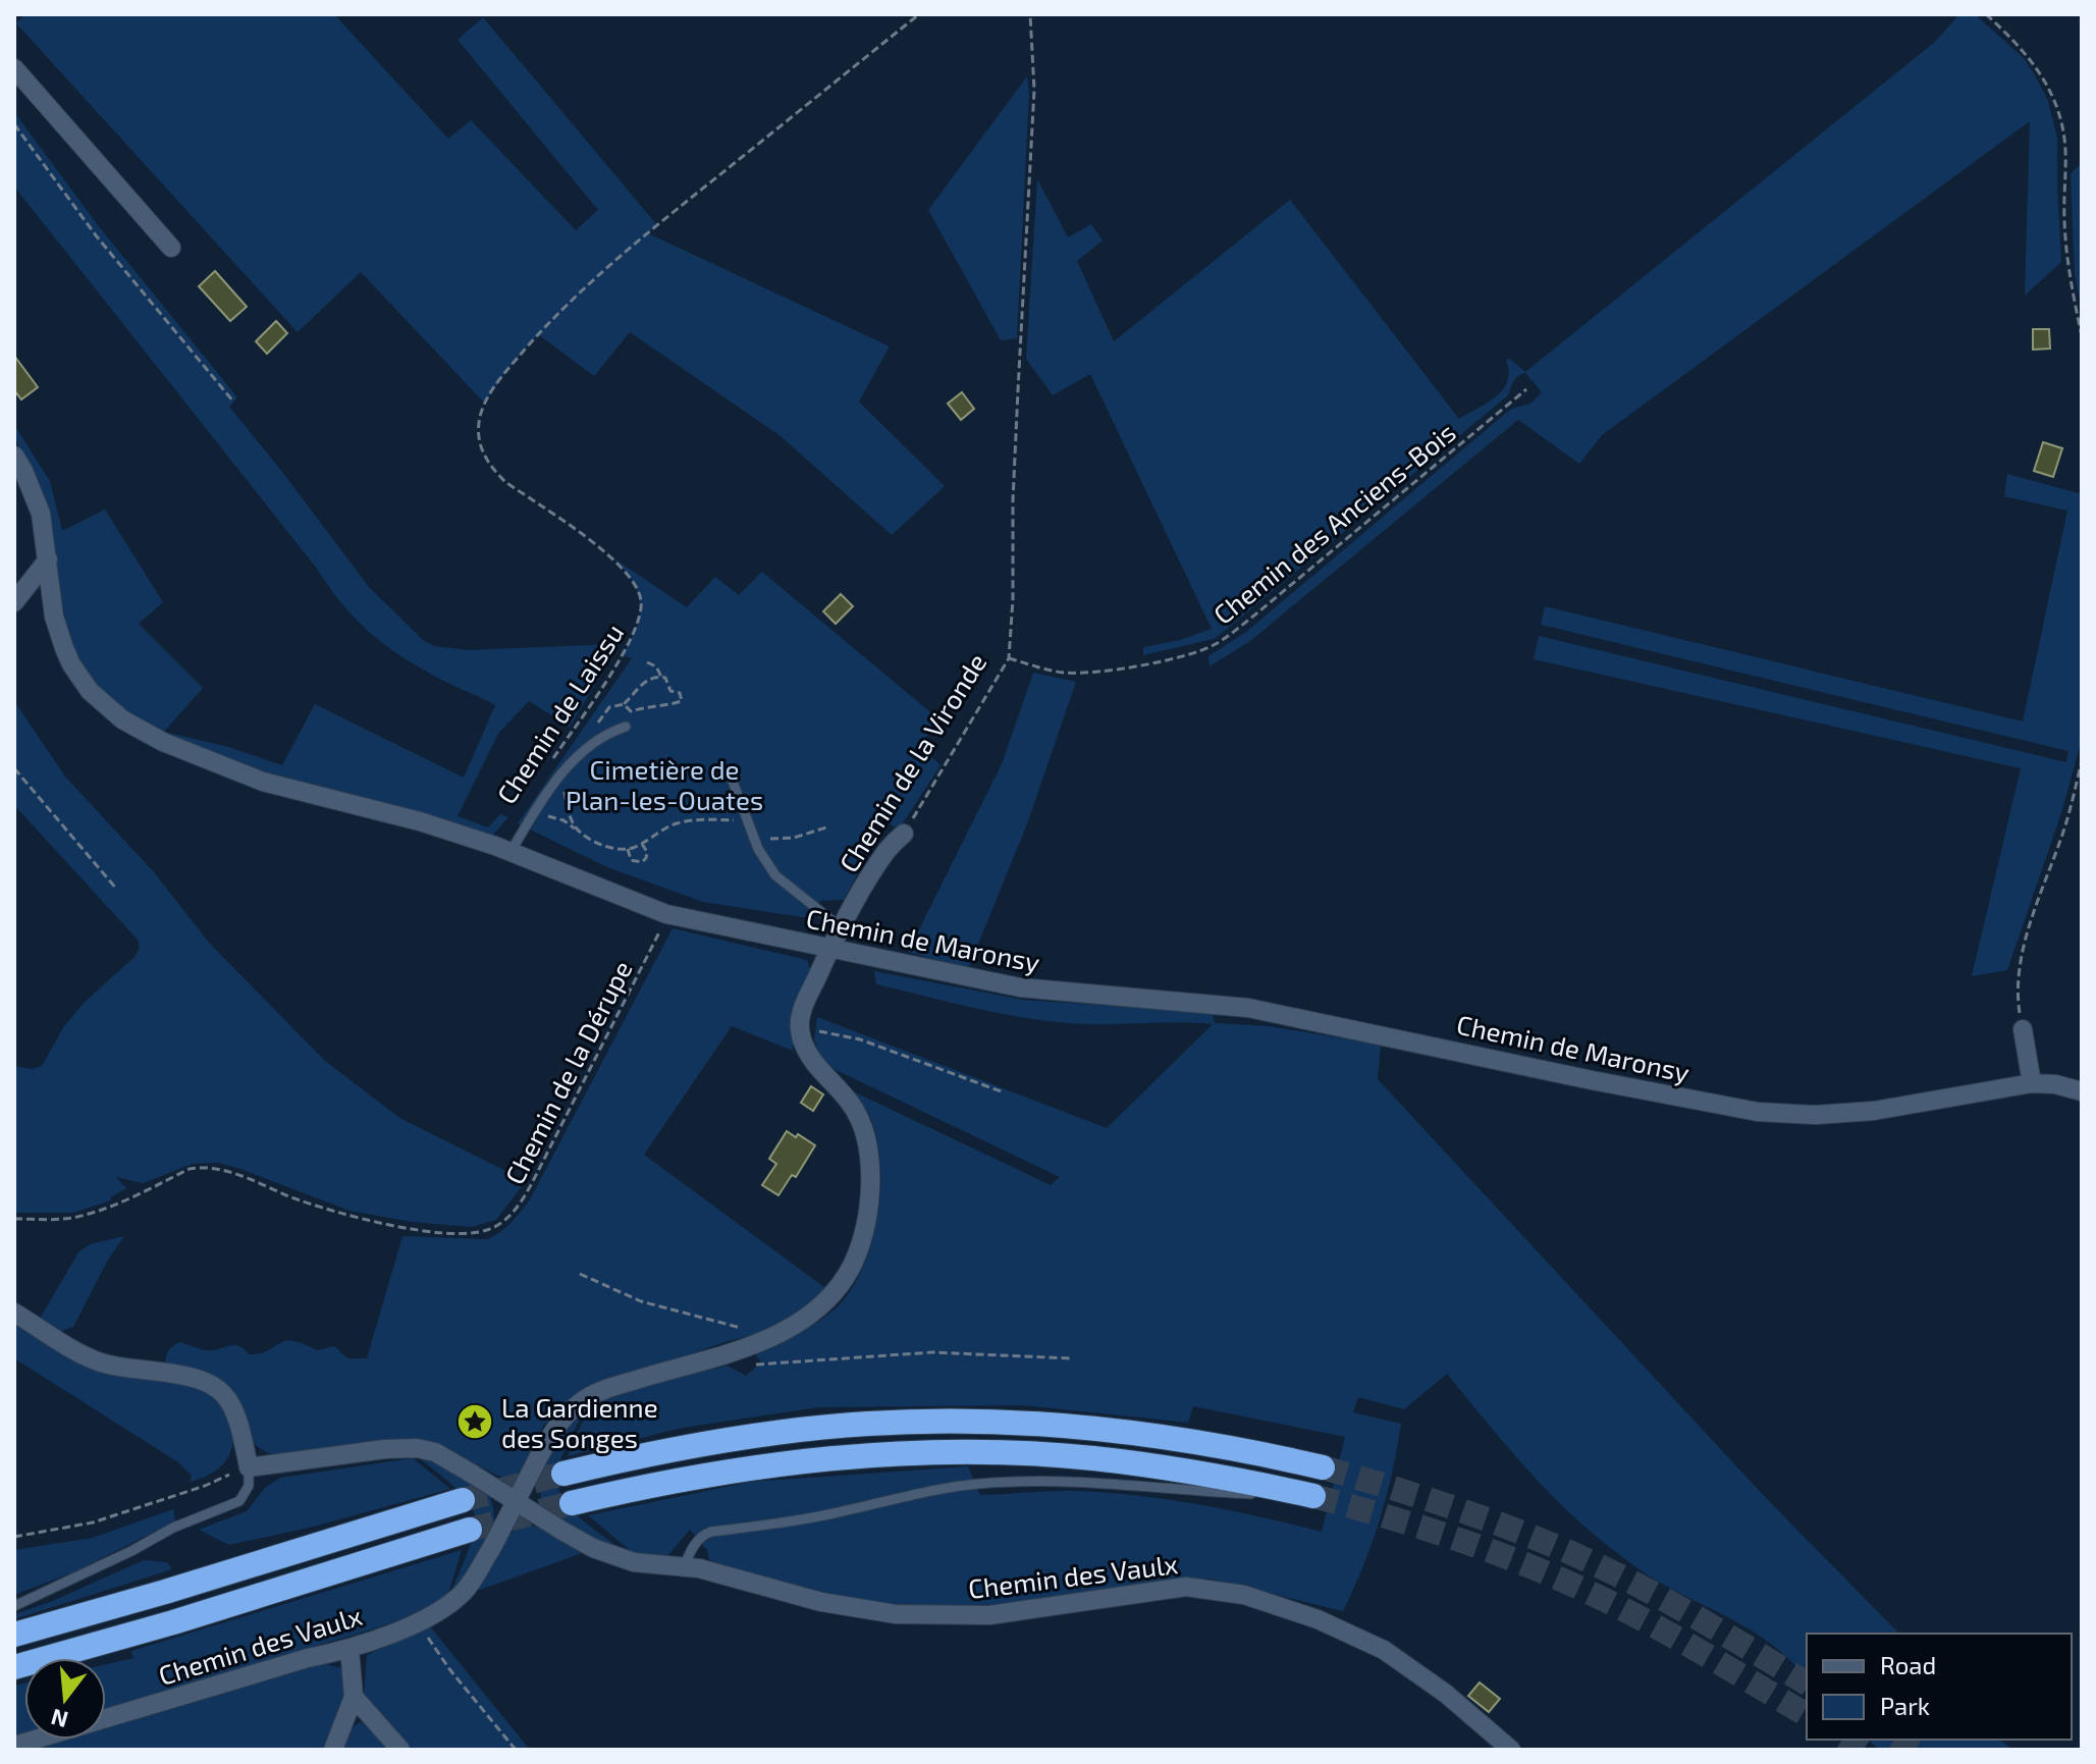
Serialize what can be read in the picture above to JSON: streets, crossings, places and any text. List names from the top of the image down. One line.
{"streets":{"street":["Chemin de la Vironde","Chemin de Maronsy","Chemin des Vaulx"],"path":["Chemin des Anciens-Bois","Chemin de Laissu","Chemin de la Dérupe"]},"crossings":[["Chemin des Anciens-Bois","Chemin de la Vironde"],["Chemin de la Vironde","Chemin de Maronsy"],["Chemin de la Vironde","Chemin des Vaulx"],["Chemin de Maronsy","Chemin de la Dérupe"]],"parks":["Cimetière de Plan-les-Ouates"],"places":{"place":["La Gardienne des Songes"]},"legend":["Road","Park"],"north":"bottom"}
